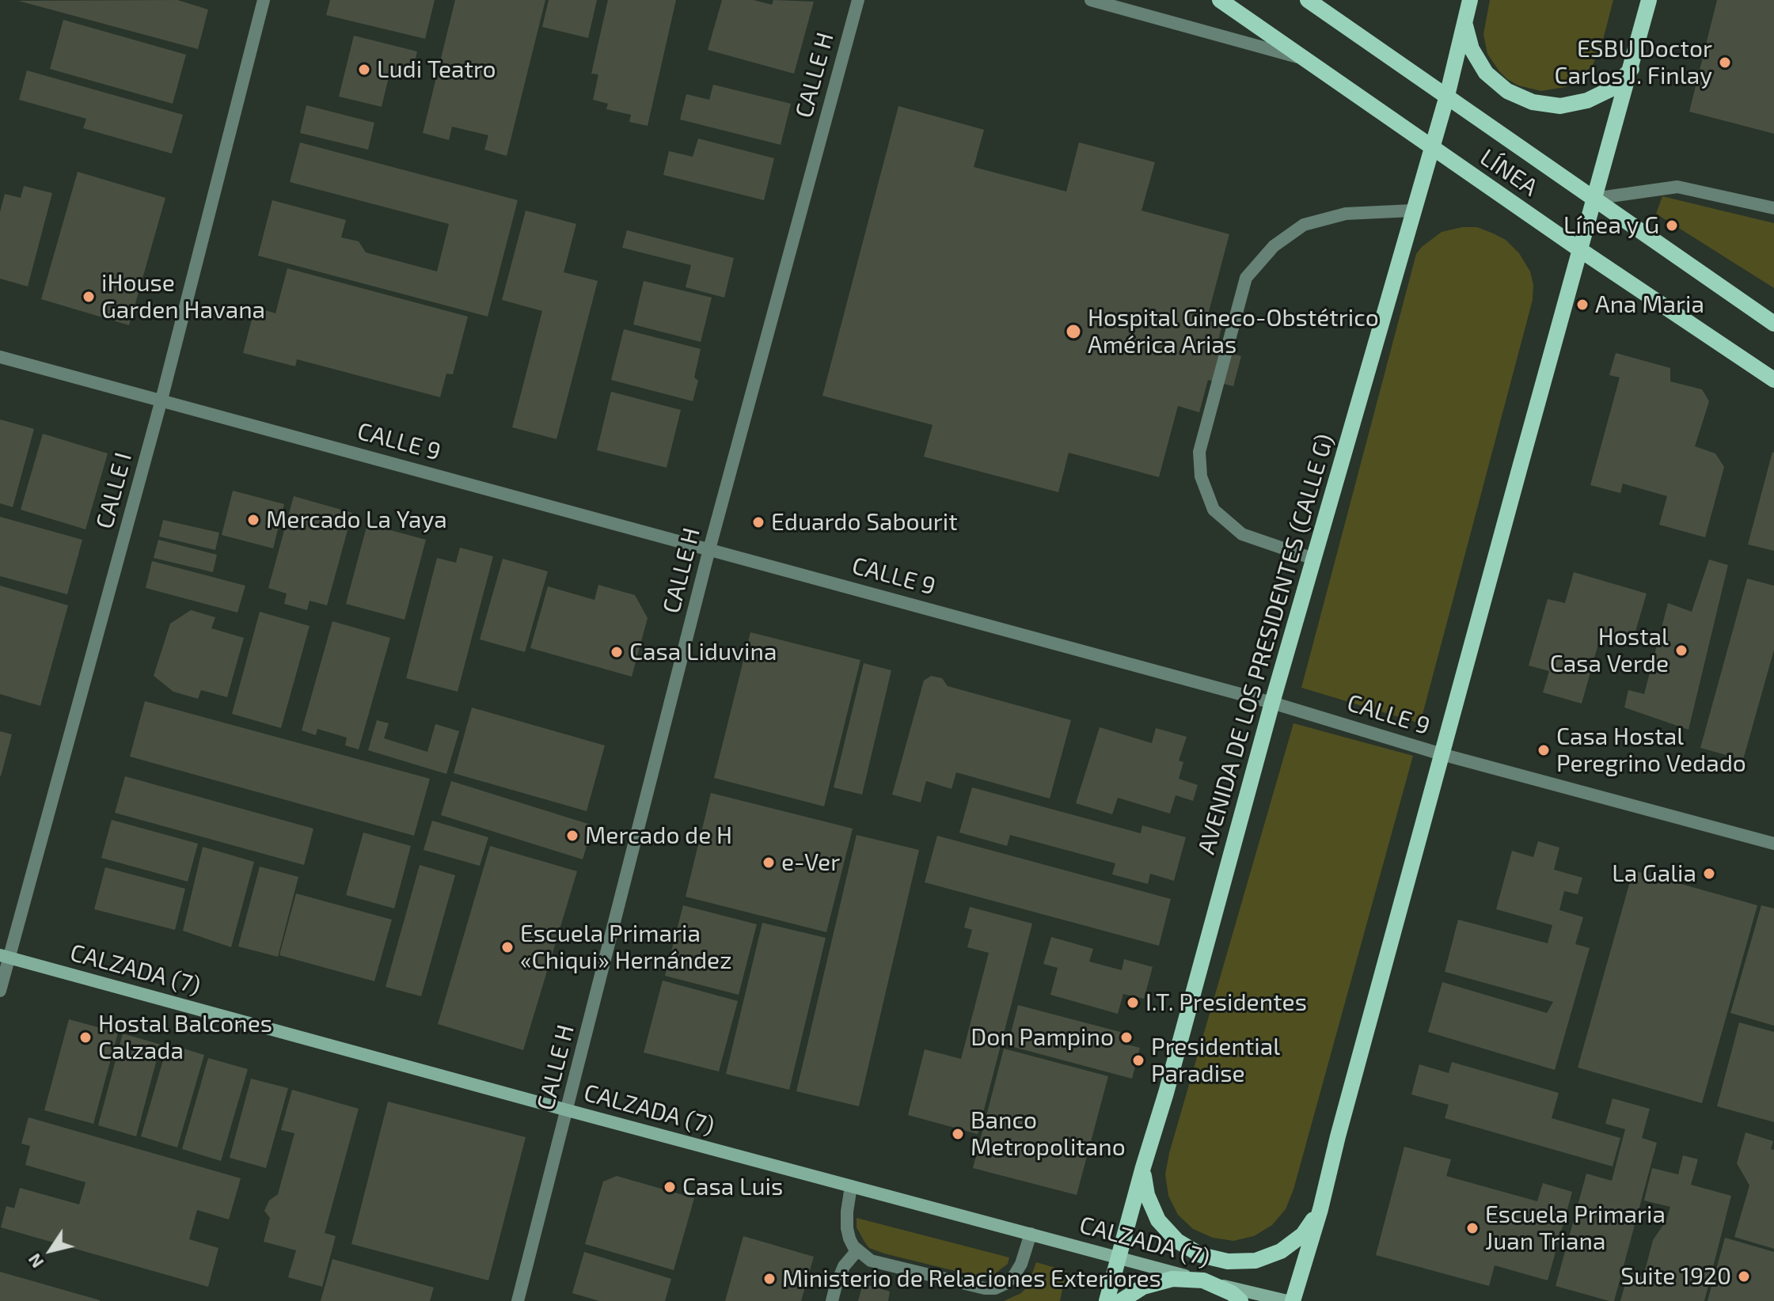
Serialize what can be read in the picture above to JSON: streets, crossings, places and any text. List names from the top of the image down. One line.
{"streets":{"main road":["LÍNEA","AVENIDA DE LOS PRESIDENTES (CALLE G)","CALZADA (7)"],"street":["CALLE H","CALLE 9","CALLE I"]},"crossings":[["CALLE H","CALLE 9"],["CALLE H","CALZADA (7)"],["LÍNEA","AVENIDA DE LOS PRESIDENTES (CALLE G)"],["CALLE 9","CALLE I"],["CALLE 9","AVENIDA DE LOS PRESIDENTES (CALLE G)"],["CALLE I","CALZADA (7)"],["AVENIDA DE LOS PRESIDENTES (CALLE G)","CALZADA (7)"]],"places":["ESBU Doctor Carlos J. Finlay","Ludi Teatro","Línea y G","iHouse Garden Havana","Ana Maria","Hospital Gineco-Obstétrico América Arias","Mercado La Yaya","Eduardo Sabourit","Hostal Casa Verde","Casa Liduvina","Casa Hostal Peregrino Vedado","Mercado de H","e-Ver","La Galia","Escuela Primaria «Chiqui» Hernández","I.T. Presidentes","Hostal Balcones Calzada","Don Pampino","Presidential Paradise","Banco Metropolitano","Casa Luis","Escuela Primaria Juan Triana","Suite 1920","Ministerio de Relaciones Exteriores"],"north":"bottom left"}
